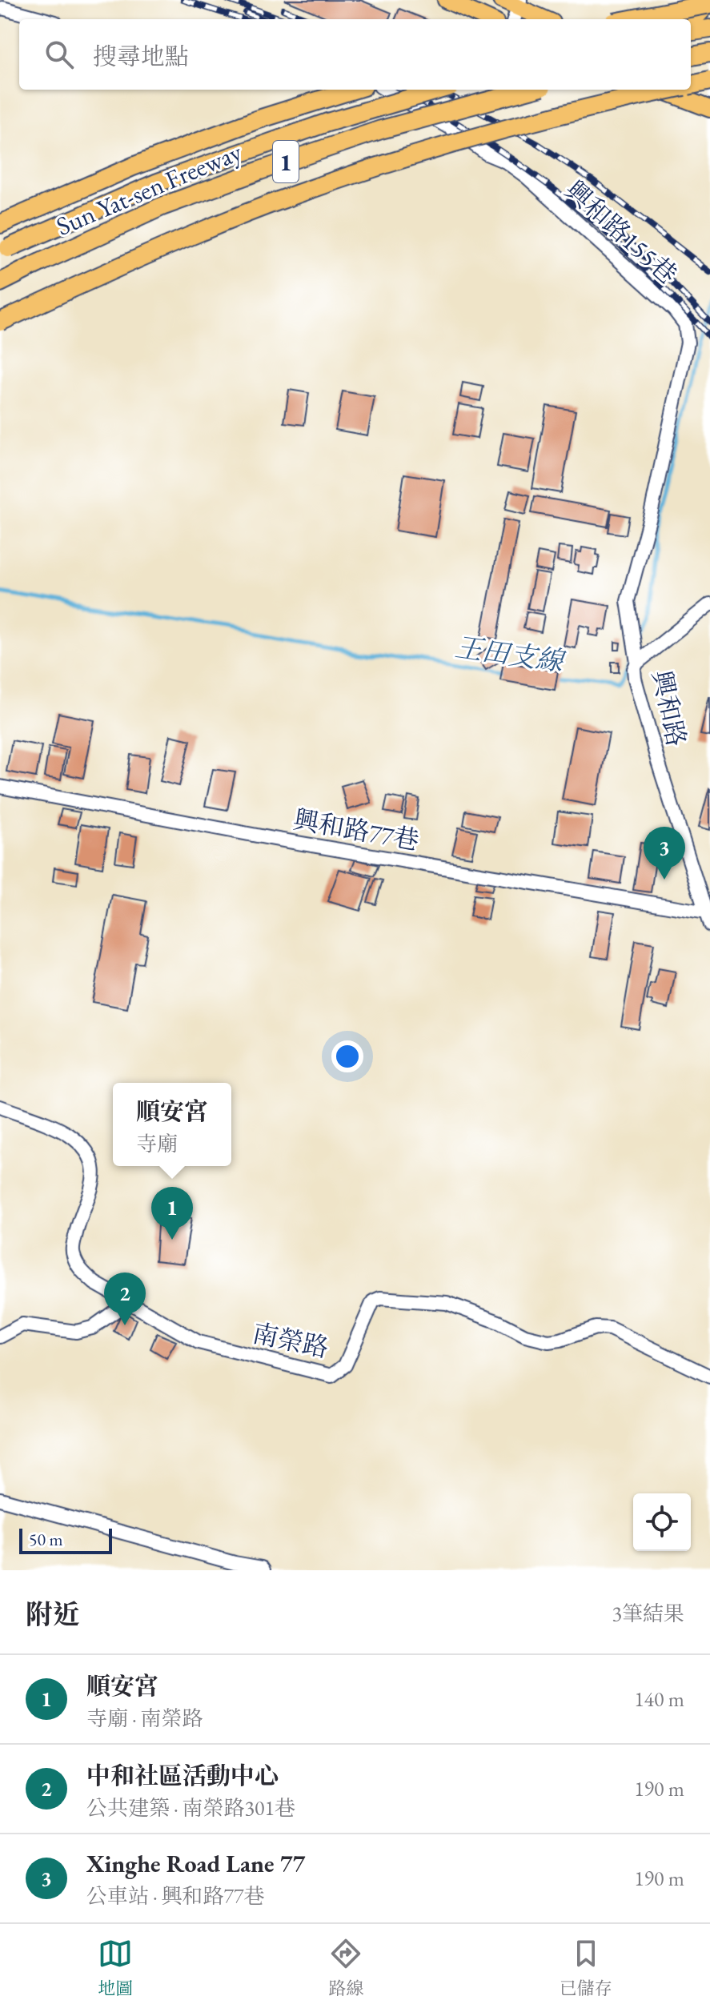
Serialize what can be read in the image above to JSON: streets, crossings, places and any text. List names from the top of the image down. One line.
{"streets":{"highway":["1","Sun Yat-sen Freeway"],"street":["興和路155巷","興和路","興和路77巷","南榮路"]},"crossings":[["興和路155巷","興和路"],["興和路","興和路77巷"]],"water":["王田支線"],"scale_bar":"50 m","page":{"search":"搜尋地點","pins":["3","1","2"],"popup":["順安宮","寺廟"],"scale":"50 m","heading":["附近","3筆結果"],"list":[{"mark":"1","name":"順安宮","note":"寺廟 · 南榮路","value":"140 m"},{"mark":"2","name":"中和社區活動中心","note":"公共建築 · 南榮路301巷","value":"190 m"},{"mark":"3","name":"Xinghe Road Lane 77","note":"公車站 · 興和路77巷","value":"190 m"}],"nav":["地圖","路線","已儲存"]}}
